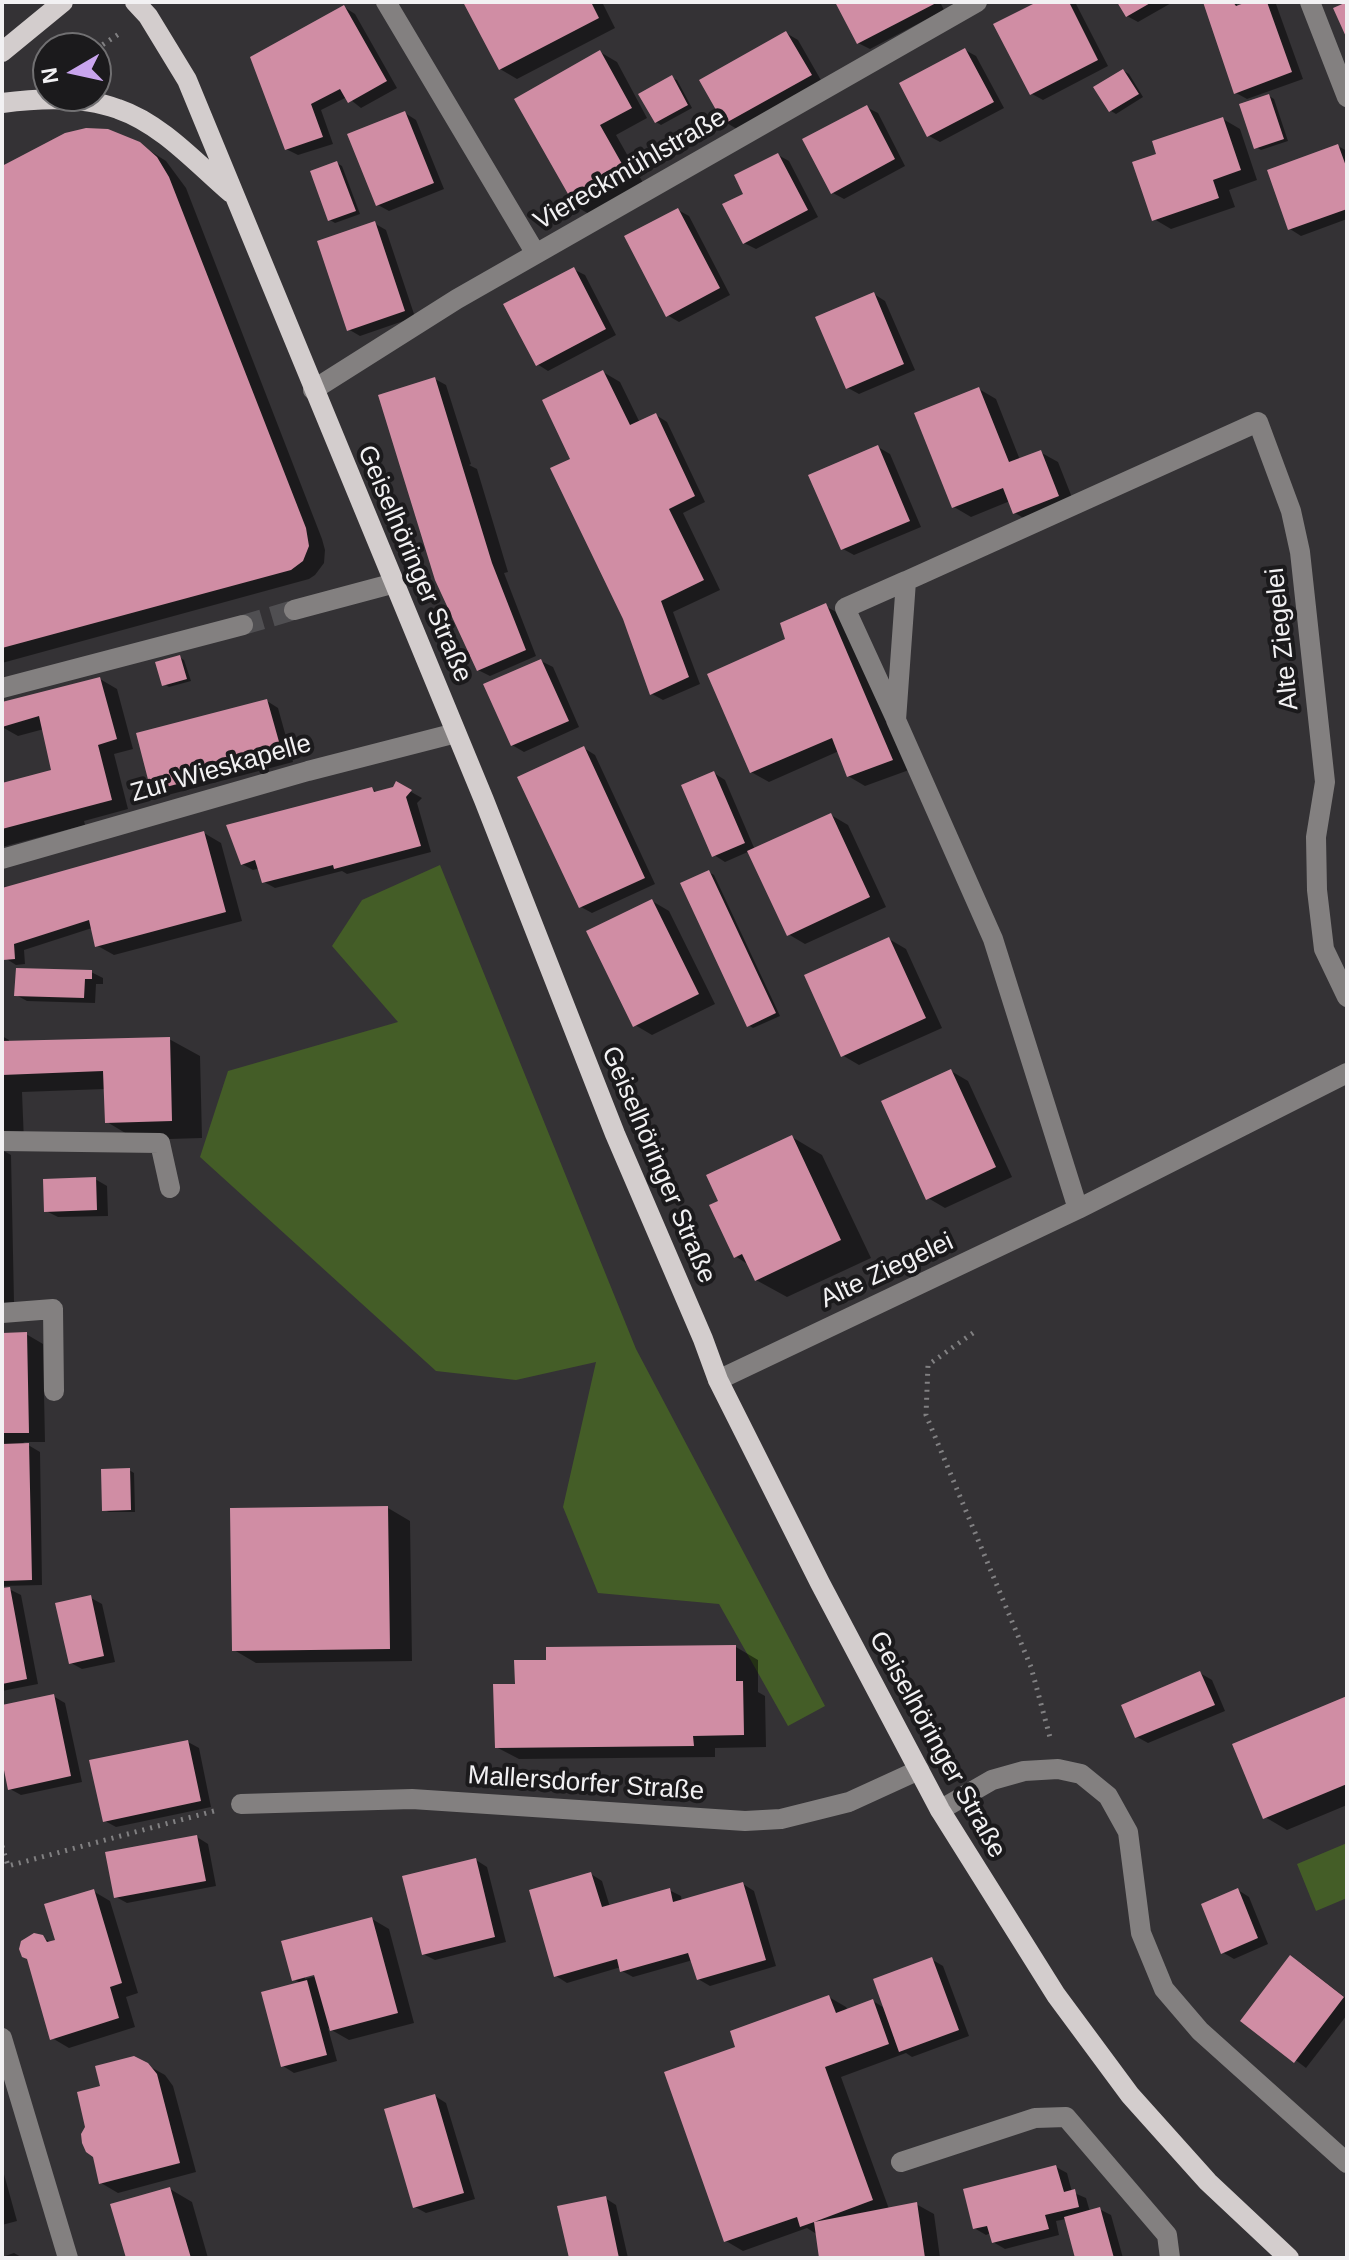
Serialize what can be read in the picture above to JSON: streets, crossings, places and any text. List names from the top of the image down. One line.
{"streets":{"main road":["Geiselhöringer Straße"],"street":["Viereckmühlstraße","Alte Ziegelei","Zur Wieskapelle","Mallersdorfer Straße"]},"crossings":[["Viereckmühlstraße","Geiselhöringer Straße"],["Geiselhöringer Straße","Alte Ziegelei"],["Geiselhöringer Straße","Zur Wieskapelle"],["Geiselhöringer Straße","Mallersdorfer Straße"]],"north":"left"}
